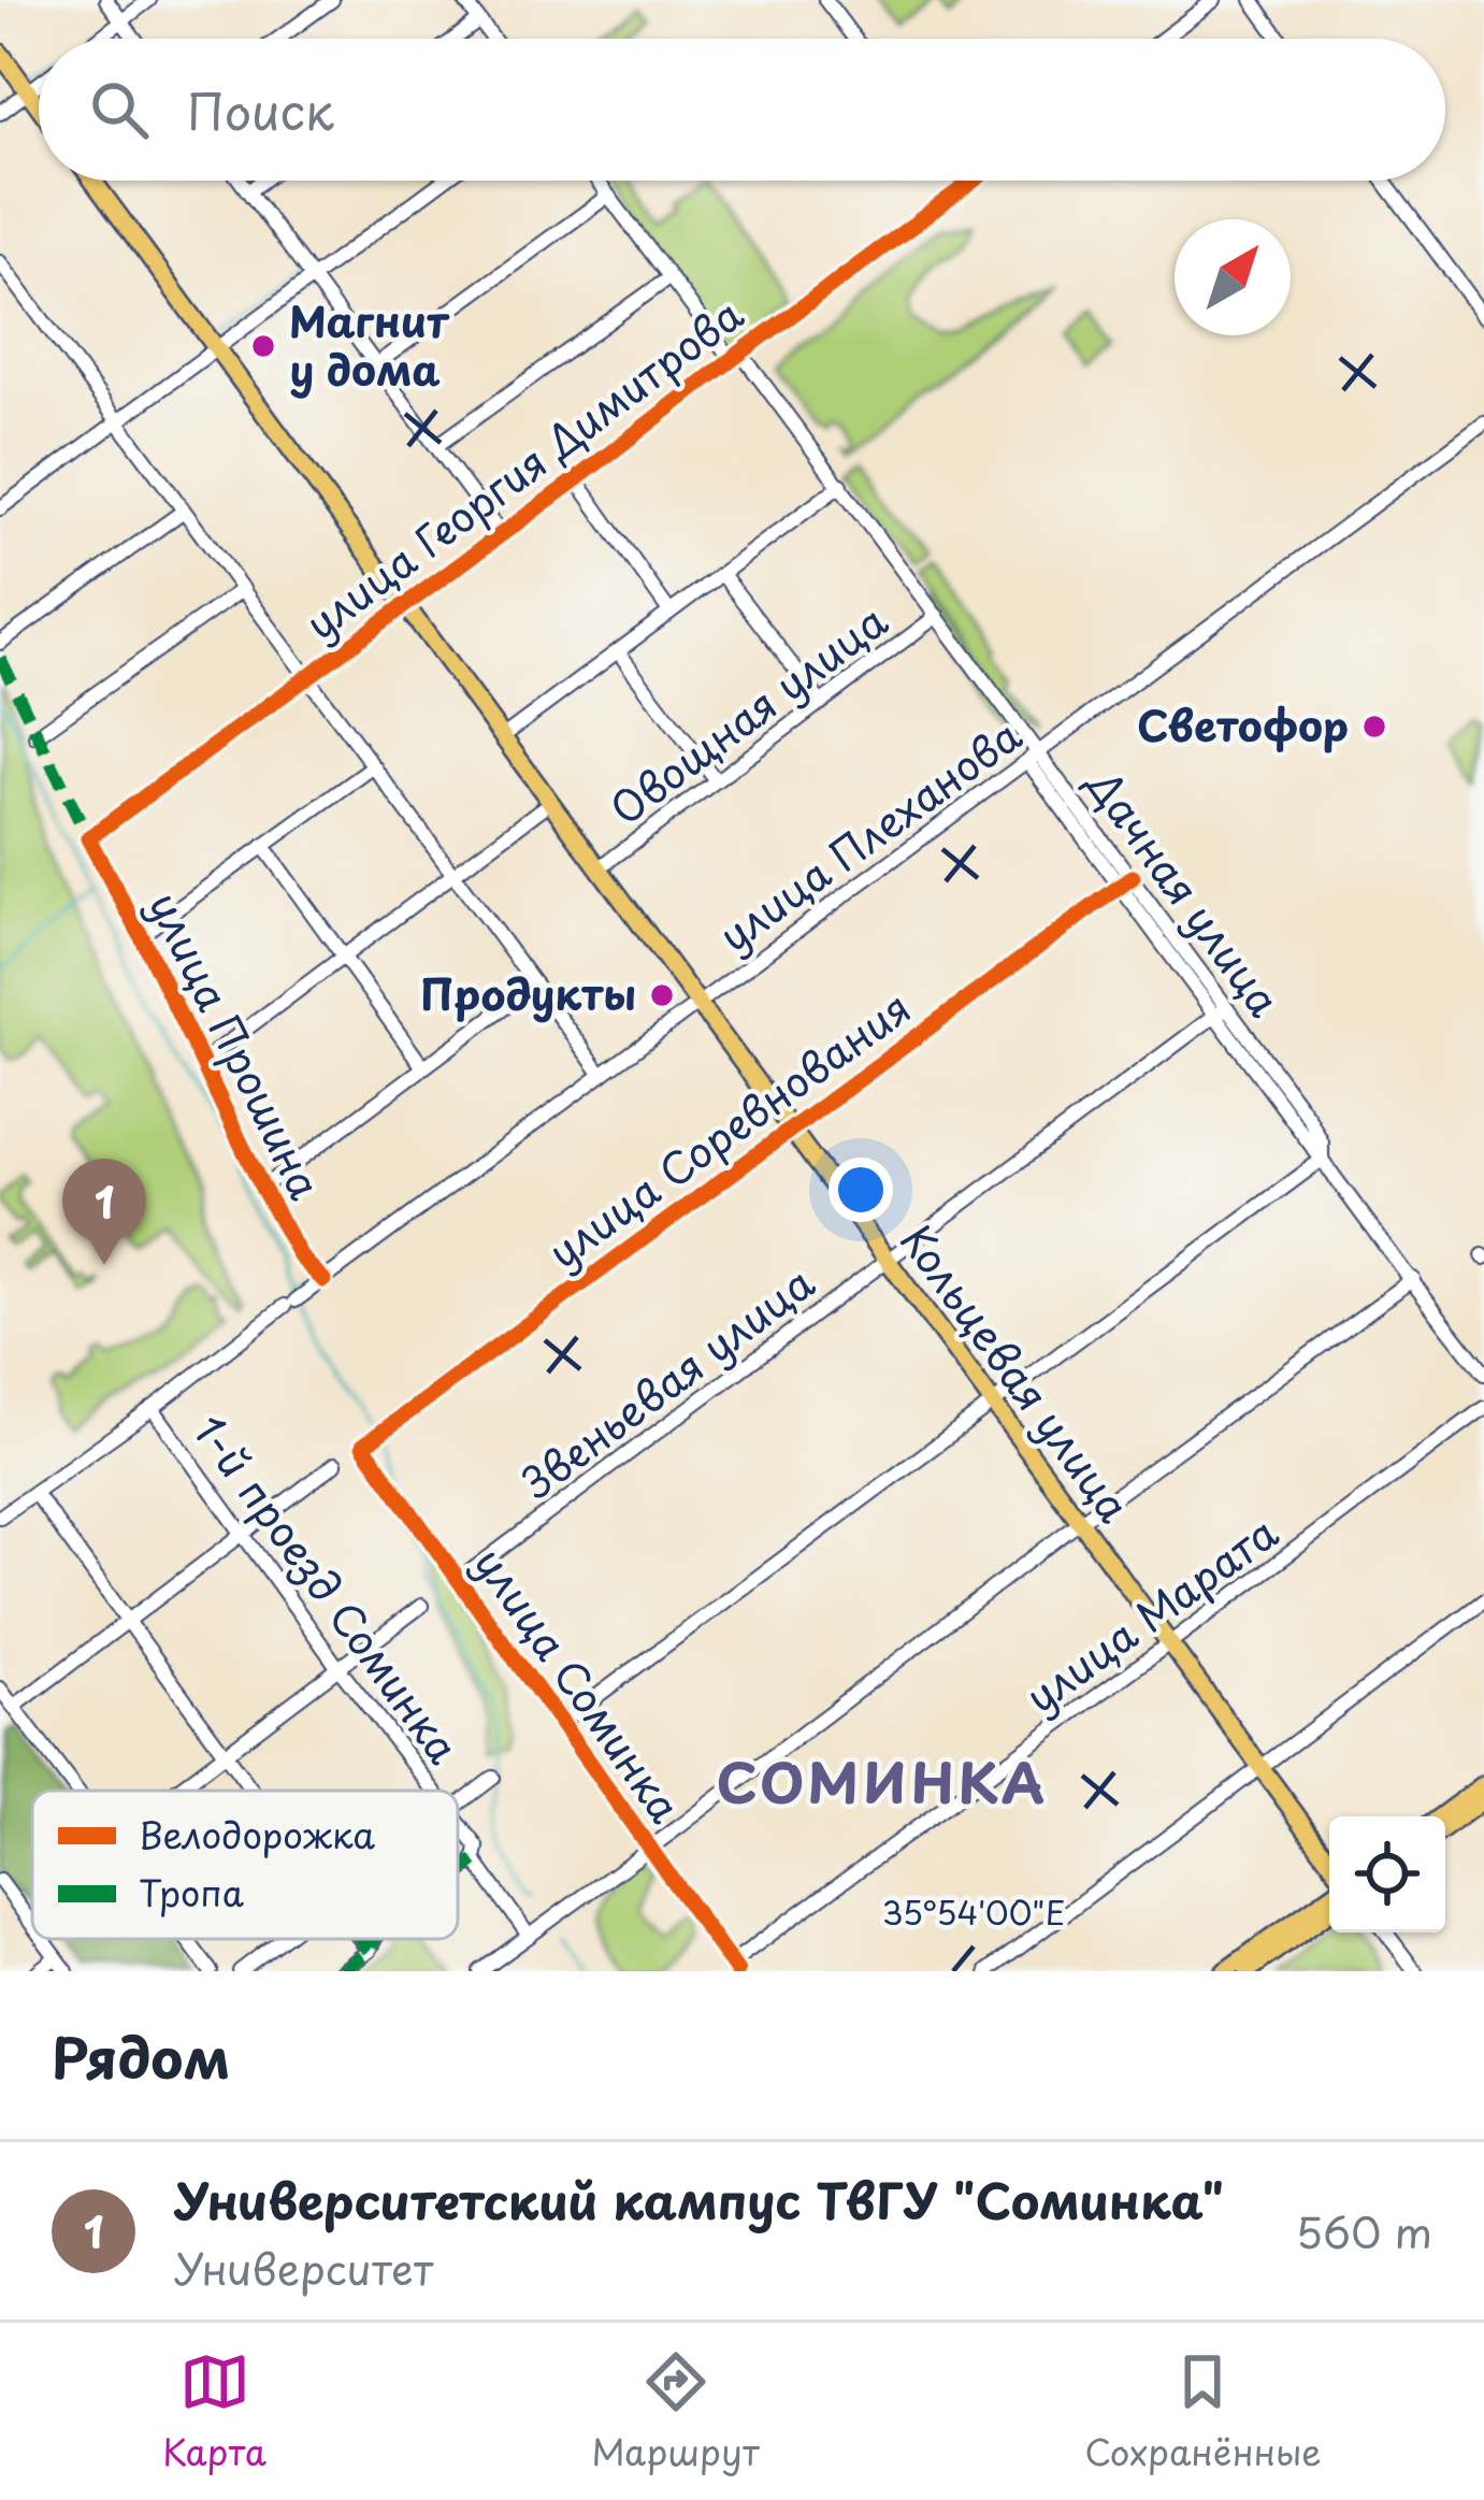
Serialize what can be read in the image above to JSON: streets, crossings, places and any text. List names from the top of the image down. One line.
{"streets":{"main road":["Кольцевая улица"],"street":["улица Георгия Димитрова","Овощная улица","улица Плеханова","Дачная улица","улица Прошина","улица Соревнования","Звеньевая улица","1-й проезд Соминка","улица Марата","улица Соминка"]},"crossings":[["улица Георгия Димитрова","Дачная улица"],["улица Георгия Димитрова","улица Прошина"],["улица Георгия Димитрова","Кольцевая улица"],["Овощная улица","Дачная улица"],["Овощная улица","Кольцевая улица"],["улица Плеханова","Дачная улица"],["улица Плеханова","улица Прошина"],["улица Плеханова","Кольцевая улица"],["улица Плеханова","1-й проезд Соминка"],["Дачная улица","улица Соревнования"],["Дачная улица","Звеньевая улица"],["улица Соревнования","Кольцевая улица"],["улица Соревнования","улица Соминка"],["Кольцевая улица","Звеньевая улица"],["Кольцевая улица","улица Марата"],["Звеньевая улица","улица Соминка"],["улица Марата","улица Соминка"]],"districts":["СОМИНКА"],"places":["Магнит у дома","Светофор","Продукты"],"legend":["Велодорожка","Тропа"],"north":"top right","page":{"search":"Поиск","pins":"1","heading":"Рядом","list":[{"mark":"1","name":"Университетский кампус ТвГУ \"Соминка\"","note":"Университет","value":"560 m"}],"nav":["Карта","Маршрут","Сохранённые"]},"coordinates":["35°54'00\"E"]}
